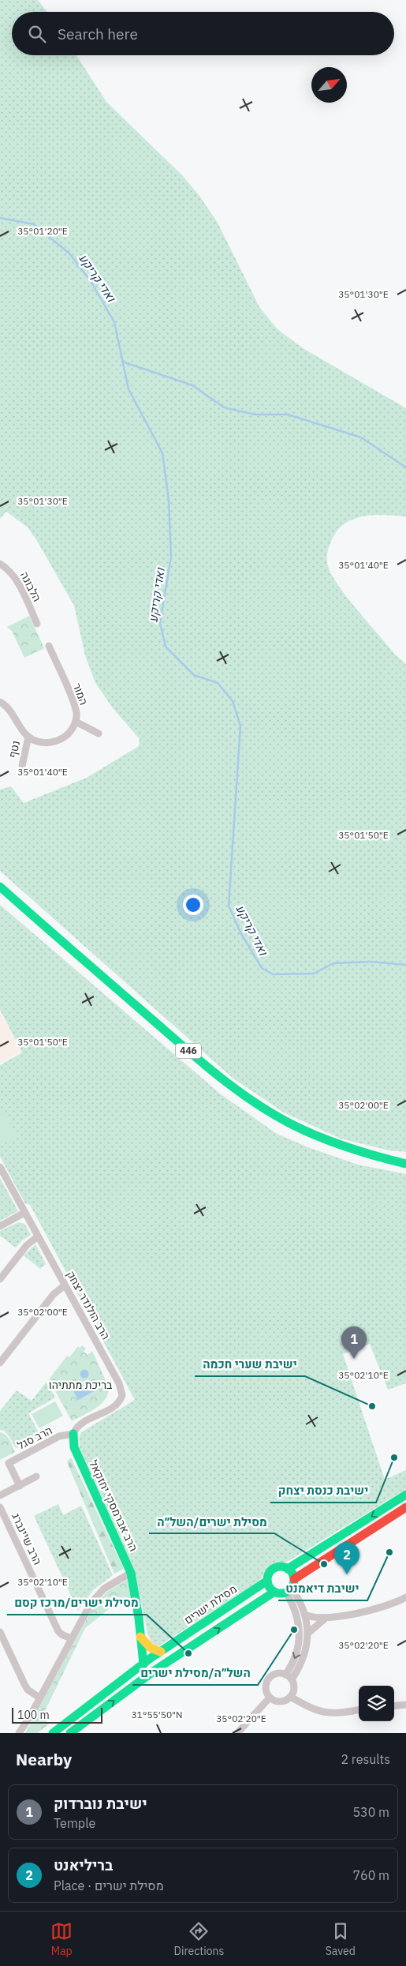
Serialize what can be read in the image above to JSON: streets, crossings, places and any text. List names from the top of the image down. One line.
{"streets":{"street":["הלבונה","המור","נטף","446","הרב הולנדר יצחק","הרב סגל","הרב אברמסקי יחזקאל","הרב שיינברג","מסילת ישרים"]},"crossings":[["המור","נטף"],["הרב הולנדר יצחק","הרב סגל"],["הרב הולנדר יצחק","הרב אברמסקי יחזקאל"],["הרב סגל","הרב אברמסקי יחזקאל"],["הרב אברמסקי יחזקאל","מסילת ישרים"]],"water":["ואדי קריקע"],"parks":["בריכת מתתיהו"],"places":["ישיבת שערי חכמה","ישיבת כנסת יצחק","ישיבת דיאמנט","מסילת ישרים/השל״ה","השל״ה/מסילת ישרים","מסילת ישרים/מרכז קסם"],"scale_bar":"100 m","north":"top right","page":{"search":"Search here","pins":["1","2"],"scale":"100 m","heading":["Nearby","2 results"],"list":[{"mark":"1","name":"ישיבת נוברדוק","note":"Temple","value":"530 m"},{"mark":"2","name":"בריליאנט","note":"Place · מסילת ישרים","value":"760 m"}],"nav":["Map","Directions","Saved"]},"coordinates":["35°01'20\"E","35°01'30\"E","35°01'40\"E","35°01'50\"E","35°02'00\"E","35°02'10\"E","35°02'20\"E","31°55'50\"N"]}
